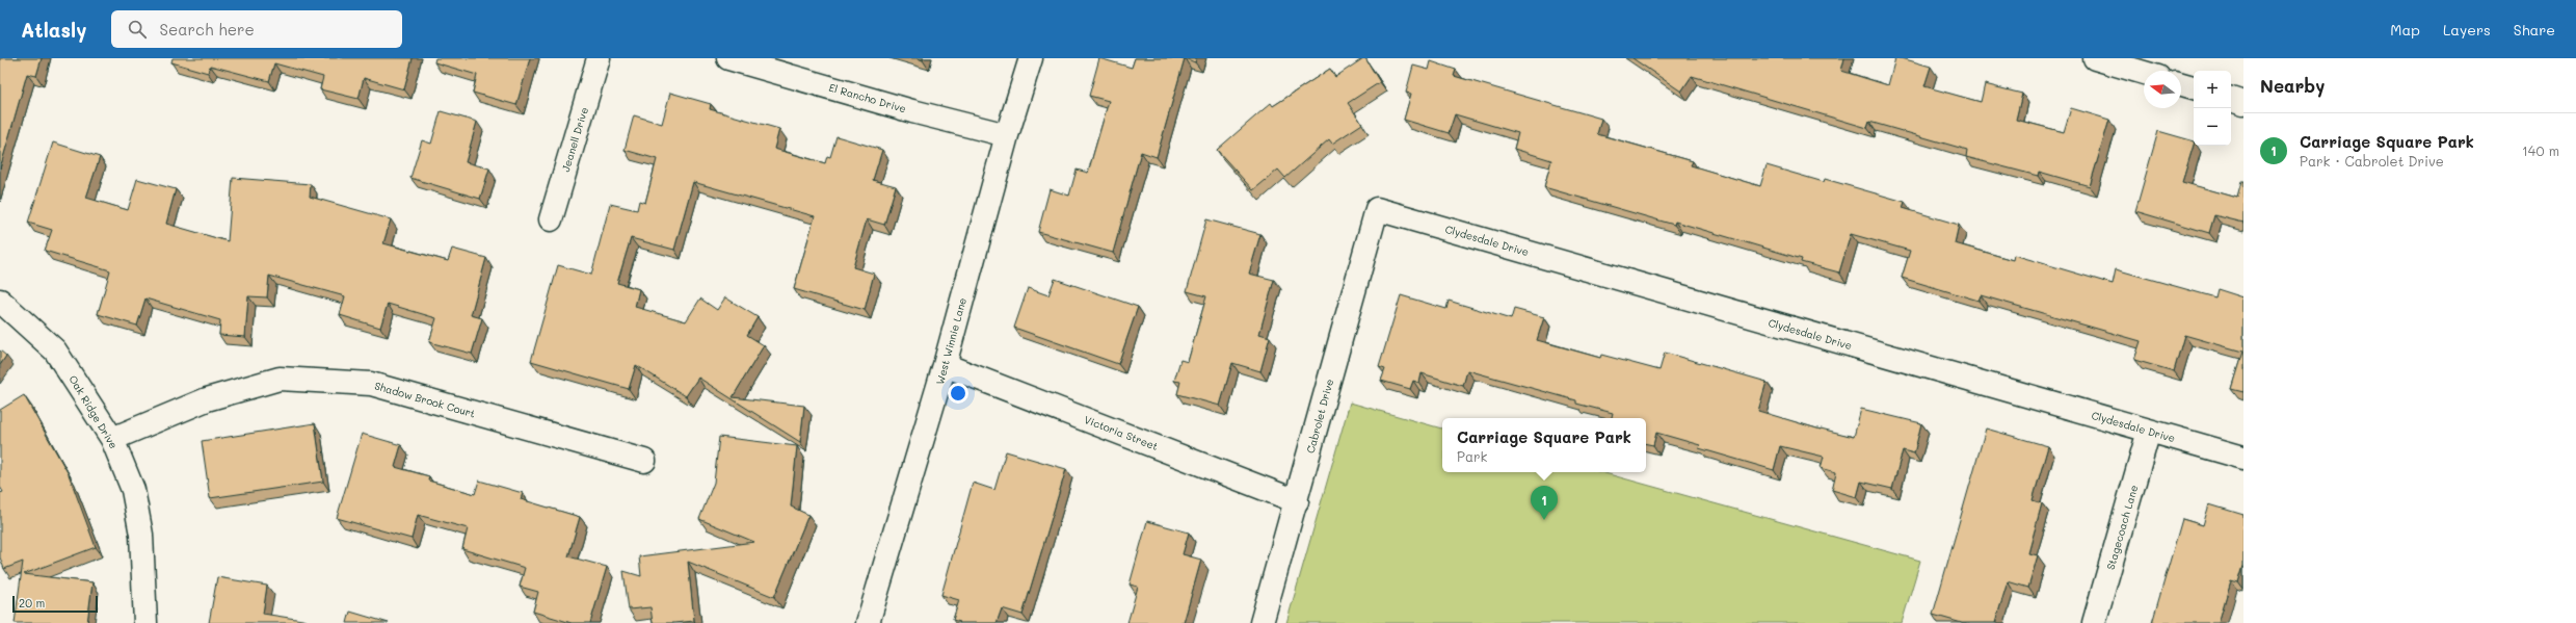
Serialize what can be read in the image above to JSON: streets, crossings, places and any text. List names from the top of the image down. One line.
{"streets":{"street":["El Rancho Drive","Jeanell Drive","Clydesdale Drive","West Winnie Lane","Shadow Brook Court","Oak Ridge Drive","Cabrolet Drive","Victoria Street","Stagecoach Lane"]},"crossings":[["El Rancho Drive","West Winnie Lane"],["Clydesdale Drive","Cabrolet Drive"],["Clydesdale Drive","Stagecoach Lane"],["West Winnie Lane","Victoria Street"],["Shadow Brook Court","Oak Ridge Drive"],["Cabrolet Drive","Victoria Street"]],"scale_bar":"20 m","north":"left","page":{"header":"Atlasly","search":"Search here","nav":["Map","Layers","Share"],"heading":"Nearby","map_buttons":["+","−"],"list":[{"mark":"1","name":"Carriage Square Park","note":"Park · Cabrolet Drive","value":"140 m"}],"popup":["Carriage Square Park","Park"],"pins":"1","scale":"20 m"}}
